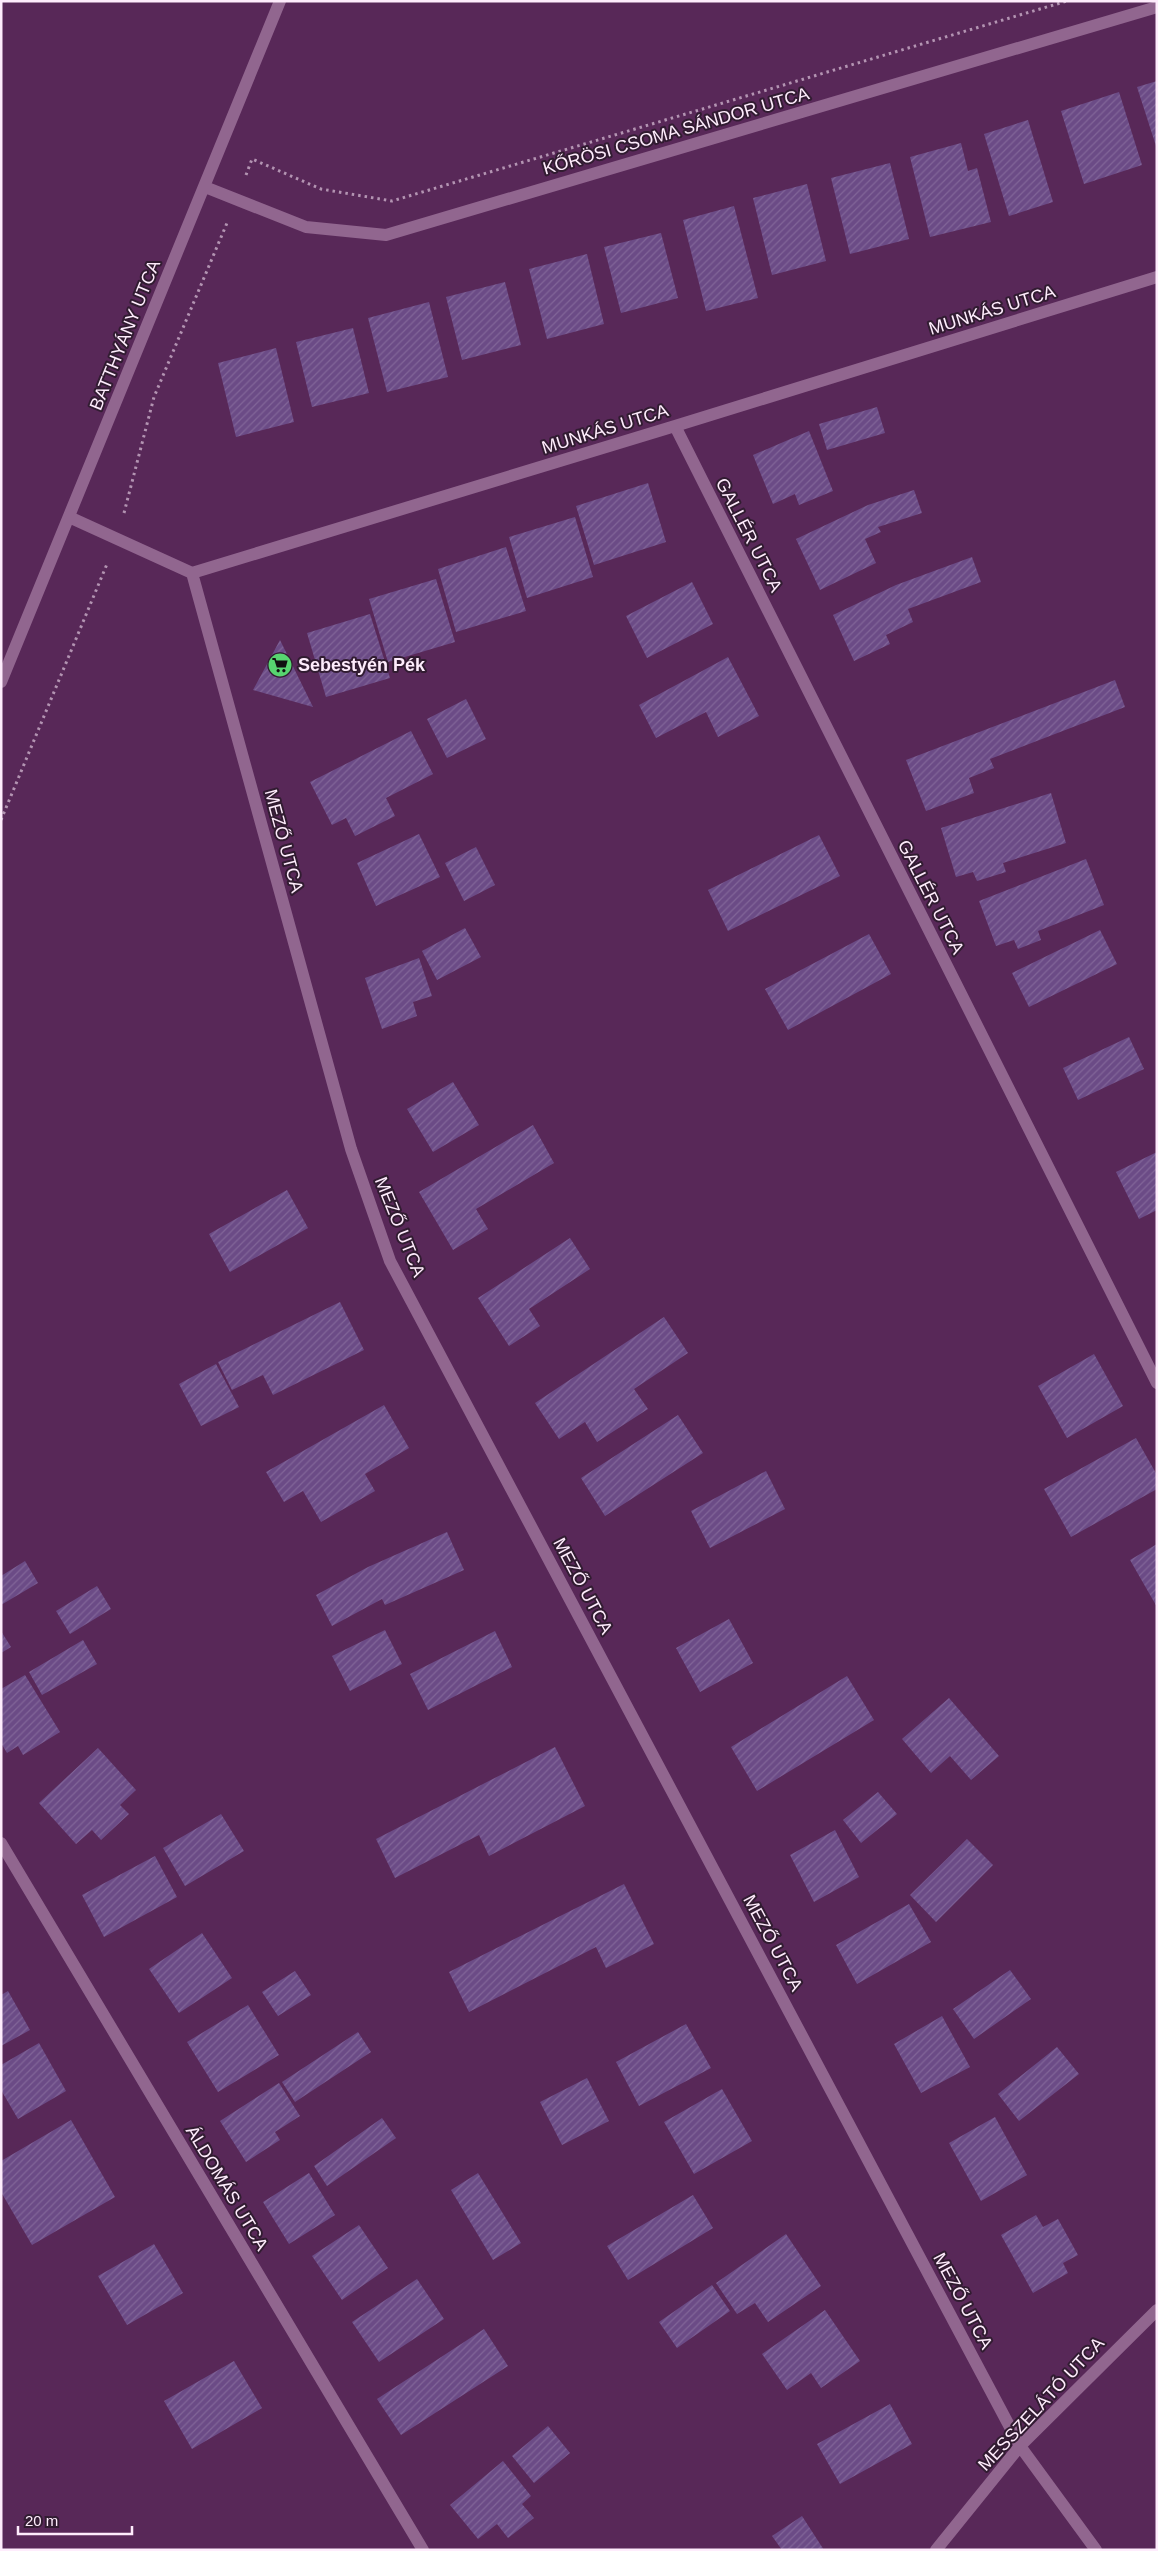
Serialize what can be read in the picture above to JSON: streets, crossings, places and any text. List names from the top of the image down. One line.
{"streets":{"street":["KŐRÖSI CSOMA SÁNDOR UTCA","MUNKÁS UTCA","BATTHYÁNY UTCA","GALLÉR UTCA","MEZŐ UTCA","ÁLDOMÁS UTCA","MESSZELÁTÓ UTCA"]},"crossings":[["KŐRÖSI CSOMA SÁNDOR UTCA","BATTHYÁNY UTCA"],["MUNKÁS UTCA","GALLÉR UTCA"],["MUNKÁS UTCA","MEZŐ UTCA"],["MEZŐ UTCA","MESSZELÁTÓ UTCA"]],"places":{"supermarket":["Sebestyén Pék"]},"scale_bar":"20 m"}
